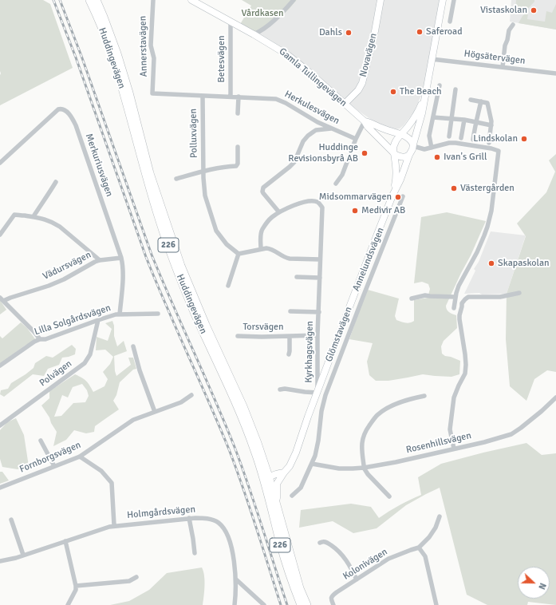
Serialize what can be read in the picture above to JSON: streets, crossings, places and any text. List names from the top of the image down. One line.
{"streets":{"main road":["Novavägen","Huddingevägen","Gamla Tullingevägen","226","Glömstavägen"],"street":["Annerstavägen","Högsätervägen","Betesvägen","Herkulesvägen","Polluxvägen","Merkuriusvägen","Annelundsvägen","Vädursvägen","Lilla Solgårdsvägen","Torsvägen","Kyrkhagsvägen","Polvägen","Rosenhillsvägen","Fornborgsvägen","Holmgårdsvägen","Kolonivägen"]},"crossings":[["Annerstavägen","Herkulesvägen"],["Novavägen","Gamla Tullingevägen"],["Högsätervägen","Glömstavägen"],["Huddingevägen","Glömstavägen"],["Betesvägen","Gamla Tullingevägen"],["Betesvägen","Herkulesvägen"],["Gamla Tullingevägen","Glömstavägen"],["Herkulesvägen","Polluxvägen"],["Merkuriusvägen","Vädursvägen"],["Merkuriusvägen","Lilla Solgårdsvägen"],["Annelundsvägen","Rosenhillsvägen"],["Lilla Solgårdsvägen","Polvägen"],["Torsvägen","Kyrkhagsvägen"],["Glömstavägen","Kyrkhagsvägen"]],"parks":["Vårdkasen"],"places":["Vistaskolan","Saferoad","Dahls","The Beach","Lindskolan","Huddinge Revisionsbyrå AB","Ivan's Grill","Västergården","Midsommarvägen","Medivir AB","Skapaskolan"],"north":"right"}
